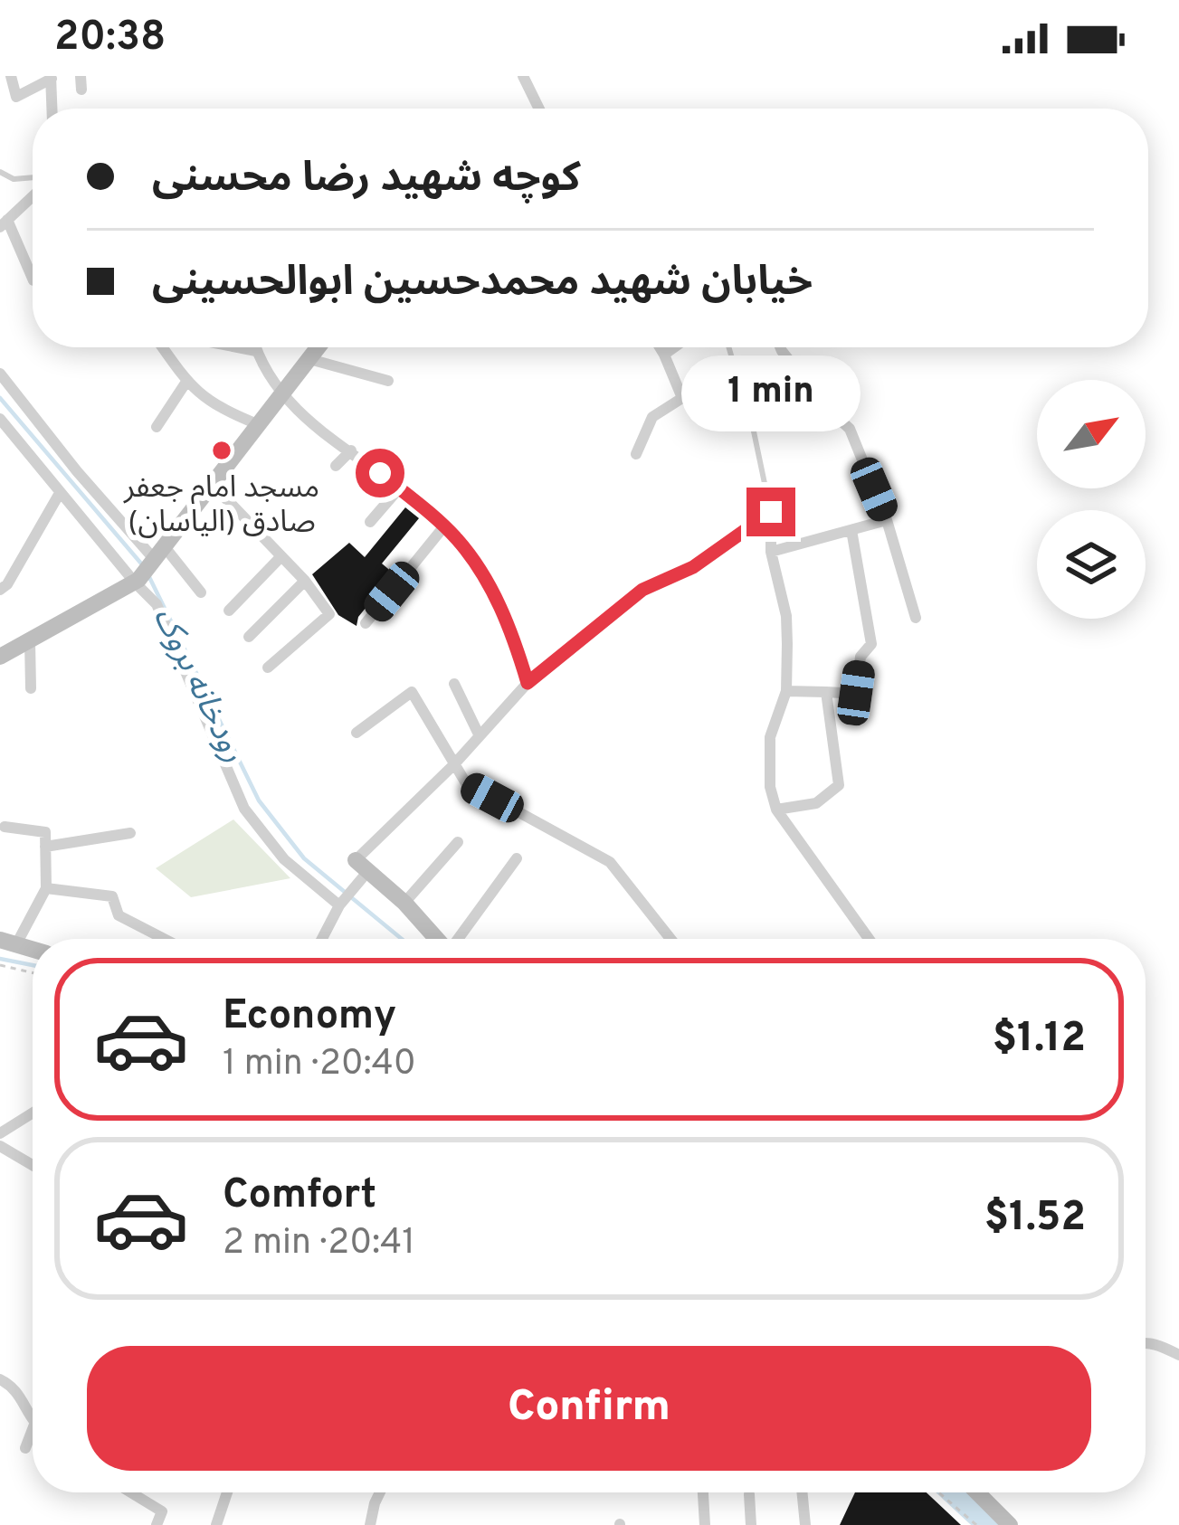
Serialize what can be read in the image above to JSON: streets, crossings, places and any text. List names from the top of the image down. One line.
{"water":["رودخانه بروک"],"places":["مسجد امام جعفر صادق (الیاسان)"],"north":"top right","page":{"status":"20:38","banner":["کوچه شهید رضا محسنی","خیابان شهید محمدحسین ابوالحسینی"],"bubble":"1 min","list":[{"name":"Economy","note":"1 min · 20:40","value":"$1.12"},{"name":"Comfort","note":"2 min · 20:41","value":"$1.52"}],"buttons":"Confirm"}}
